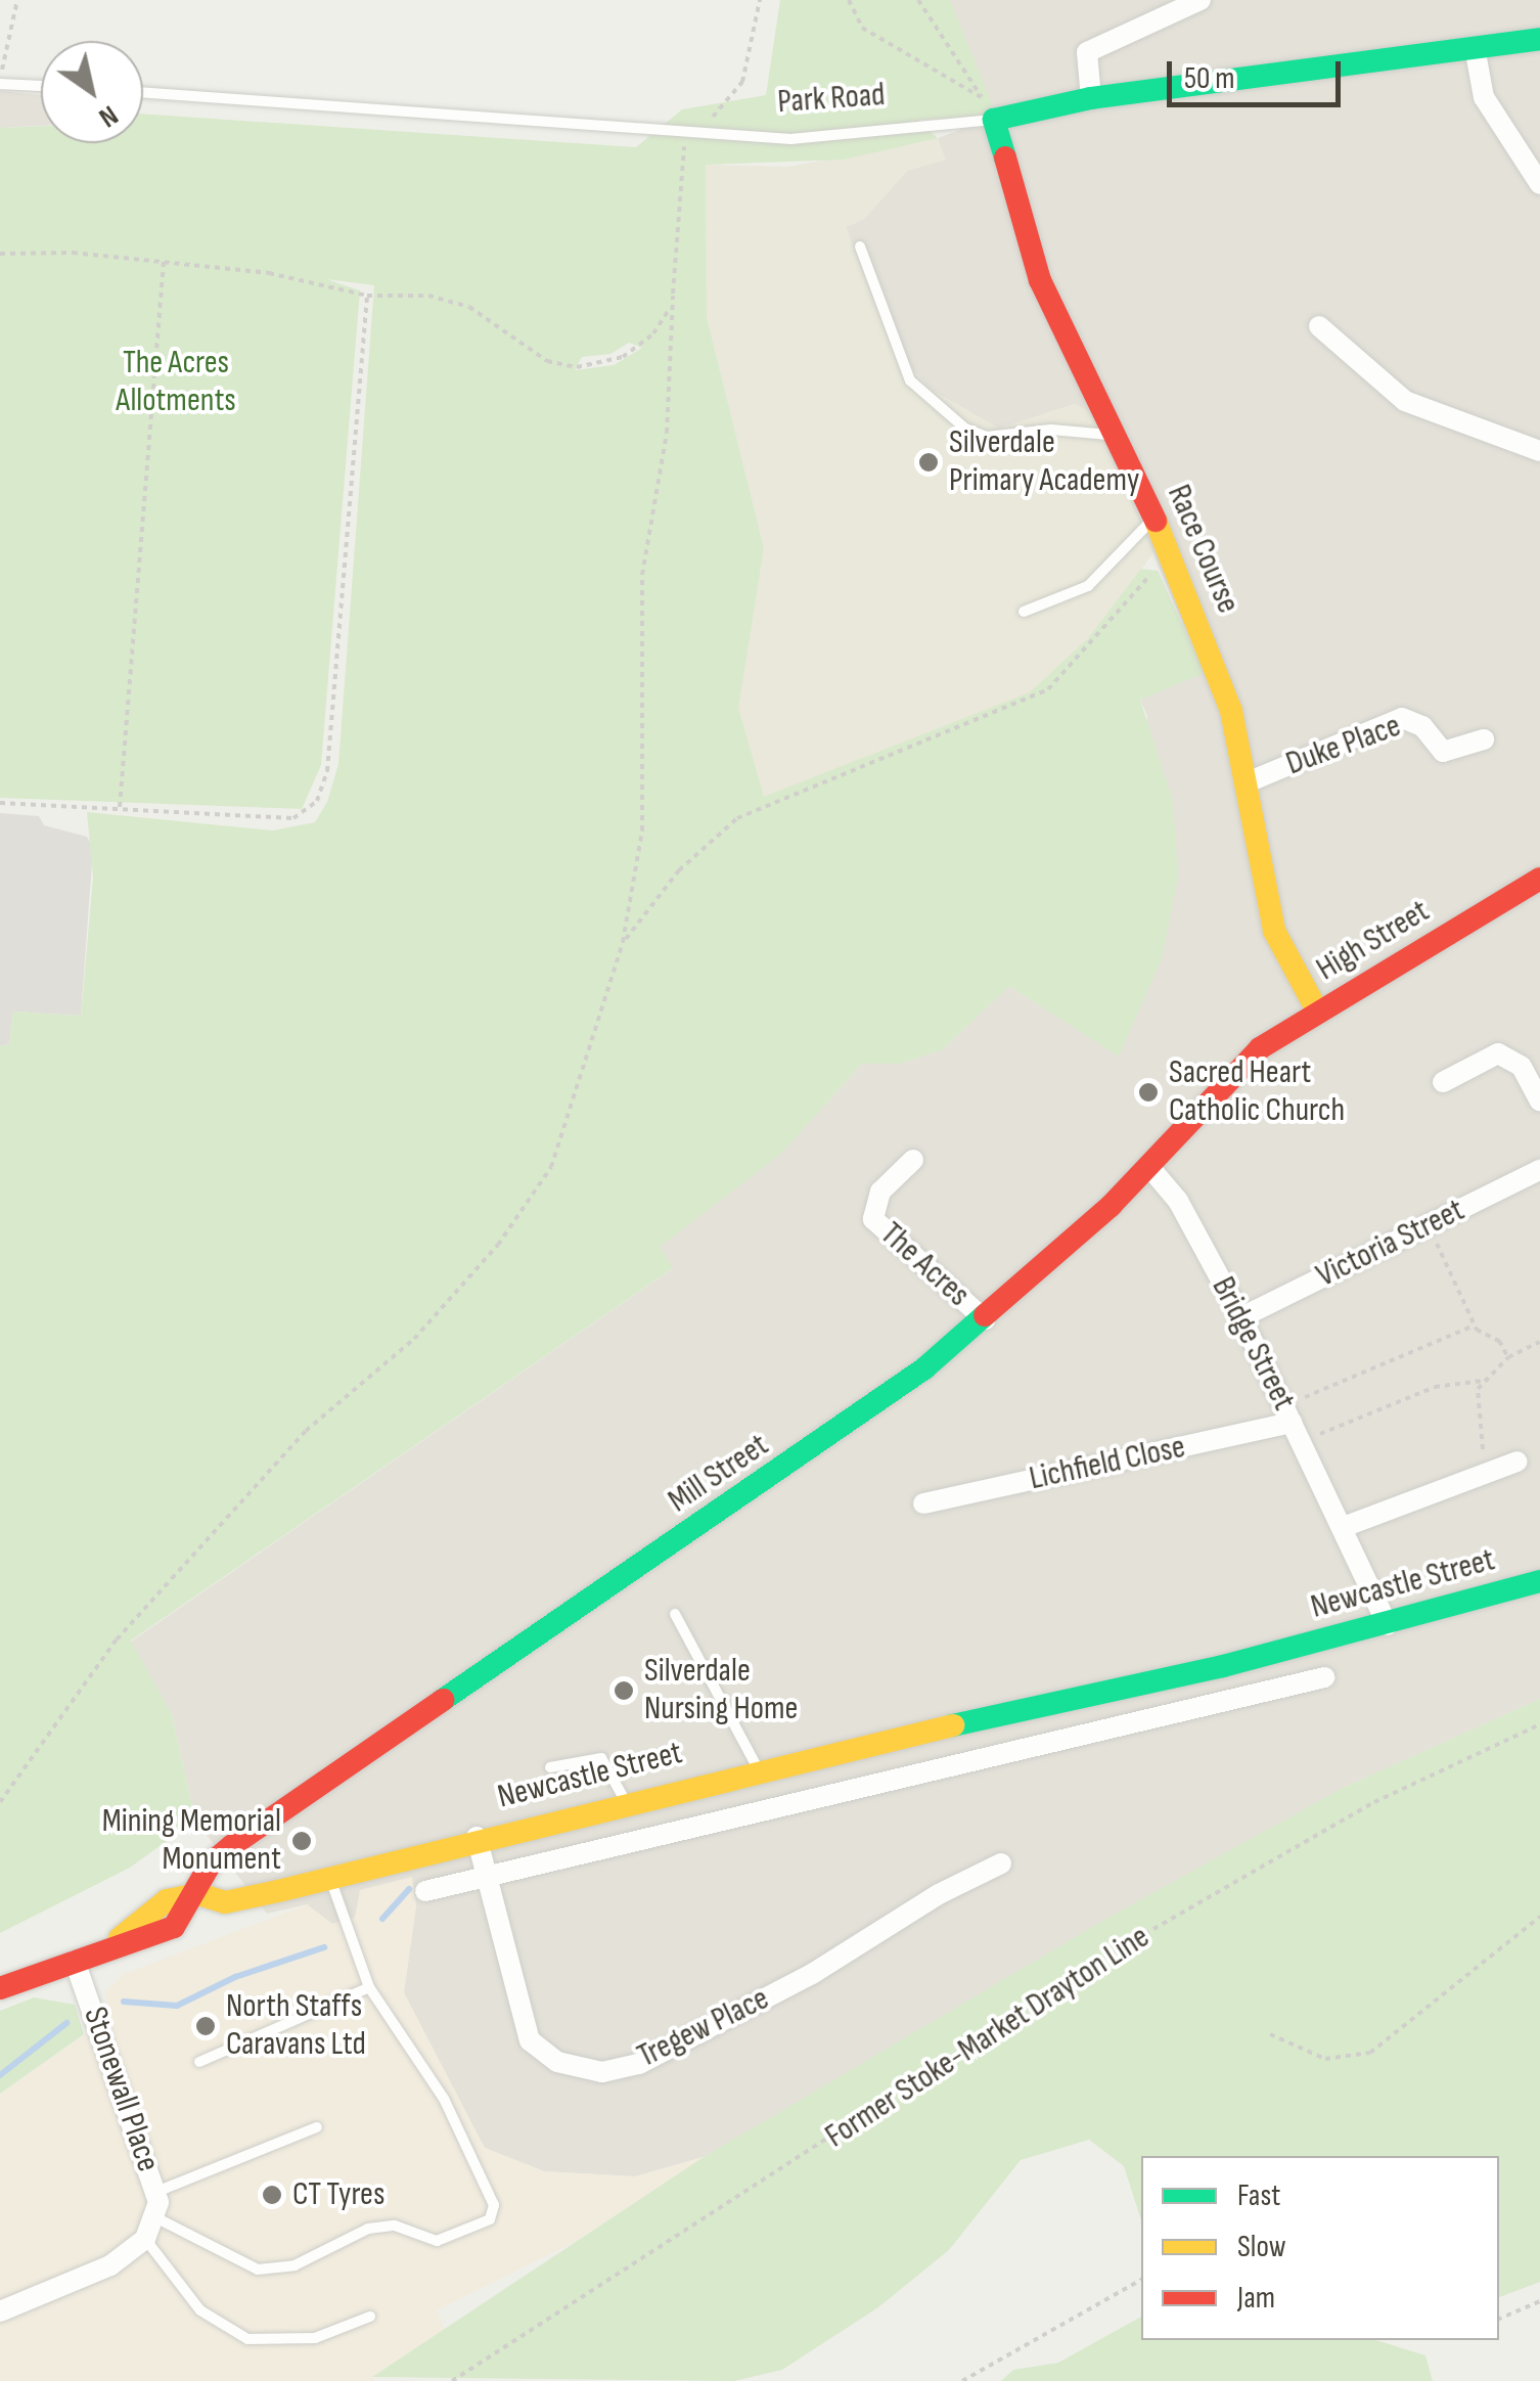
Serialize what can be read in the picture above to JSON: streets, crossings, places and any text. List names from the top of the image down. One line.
{"streets":{"street":["Park Road","Race Course","Duke Place","High Street","Victoria Street","The Acres","Bridge Street","Lichfield Close","Mill Street","Newcastle Street","Tregew Place","Stonewall Place"],"path":["Former Stoke-Market Drayton Line"]},"crossings":[["Park Road","Race Course"],["Race Course","Duke Place"],["Race Course","High Street"],["High Street","Mill Street"],["Victoria Street","Bridge Street"],["The Acres","Mill Street"],["Bridge Street","Lichfield Close"],["Bridge Street","Mill Street"],["Bridge Street","Newcastle Street"],["Mill Street","Newcastle Street"],["Newcastle Street","Tregew Place"]],"parks":["The Acres Allotments"],"places":["Silverdale Primary Academy","Sacred Heart Catholic Church","Silverdale Nursing Home","Mining Memorial Monument","North Staffs Caravans Ltd","CT Tyres"],"legend":["Fast","Slow","Jam"],"scale_bar":"50 m","north":"bottom right"}
